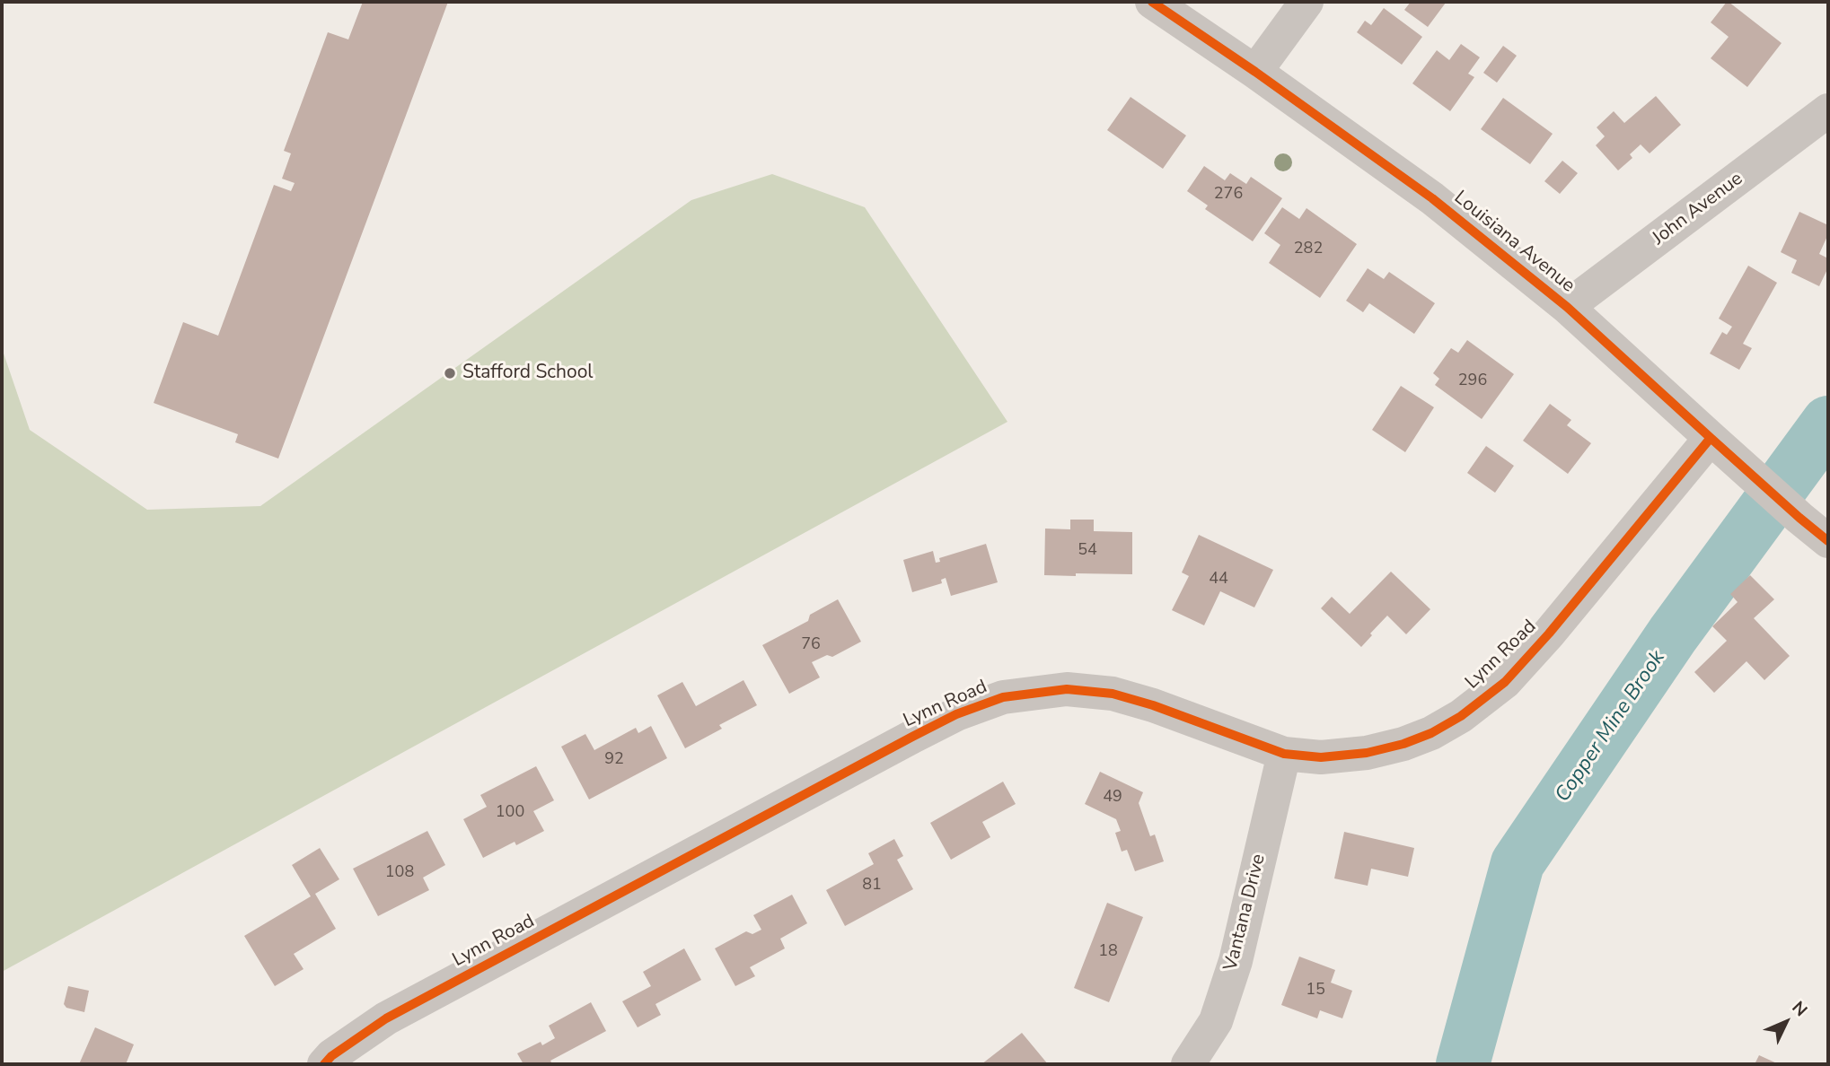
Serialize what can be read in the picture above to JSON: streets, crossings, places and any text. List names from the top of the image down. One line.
{"streets":{"street":["John Avenue","Louisiana Avenue","Lynn Road","Vantana Drive"]},"crossings":[["John Avenue","Louisiana Avenue"],["Louisiana Avenue","Lynn Road"],["Lynn Road","Vantana Drive"]],"water":["Copper Mine Brook"],"places":["Stafford School"],"house_numbers":["276","282","296","54","44","76","92","49","100","108","81","18","15"],"north":"top right"}
